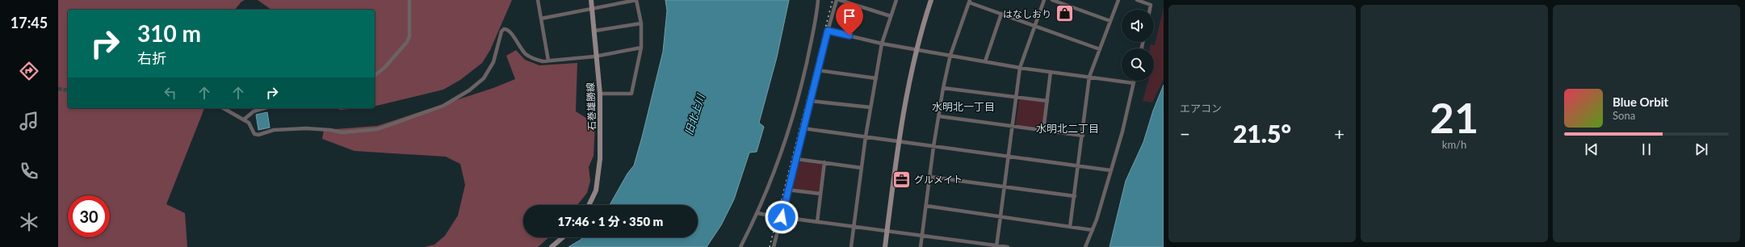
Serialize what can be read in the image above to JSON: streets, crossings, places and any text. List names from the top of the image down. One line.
{"streets":{"street":["石巻雄勝線"]},"districts":["水明北一丁目","水明北二丁目"],"water":["旧北上川"],"places":{"shop":["はなしおり"],"office":["グルメイト"]},"page":{"tabs":"17:45","tile":["エアコン",["21","km/h"]],"turn":["310 m","右折"],"song":["Blue Orbit","Sona"],"heat":["−","21.5°","+"],"limit":"30","trip":"17:46 · 1 分 · 350 m"}}
